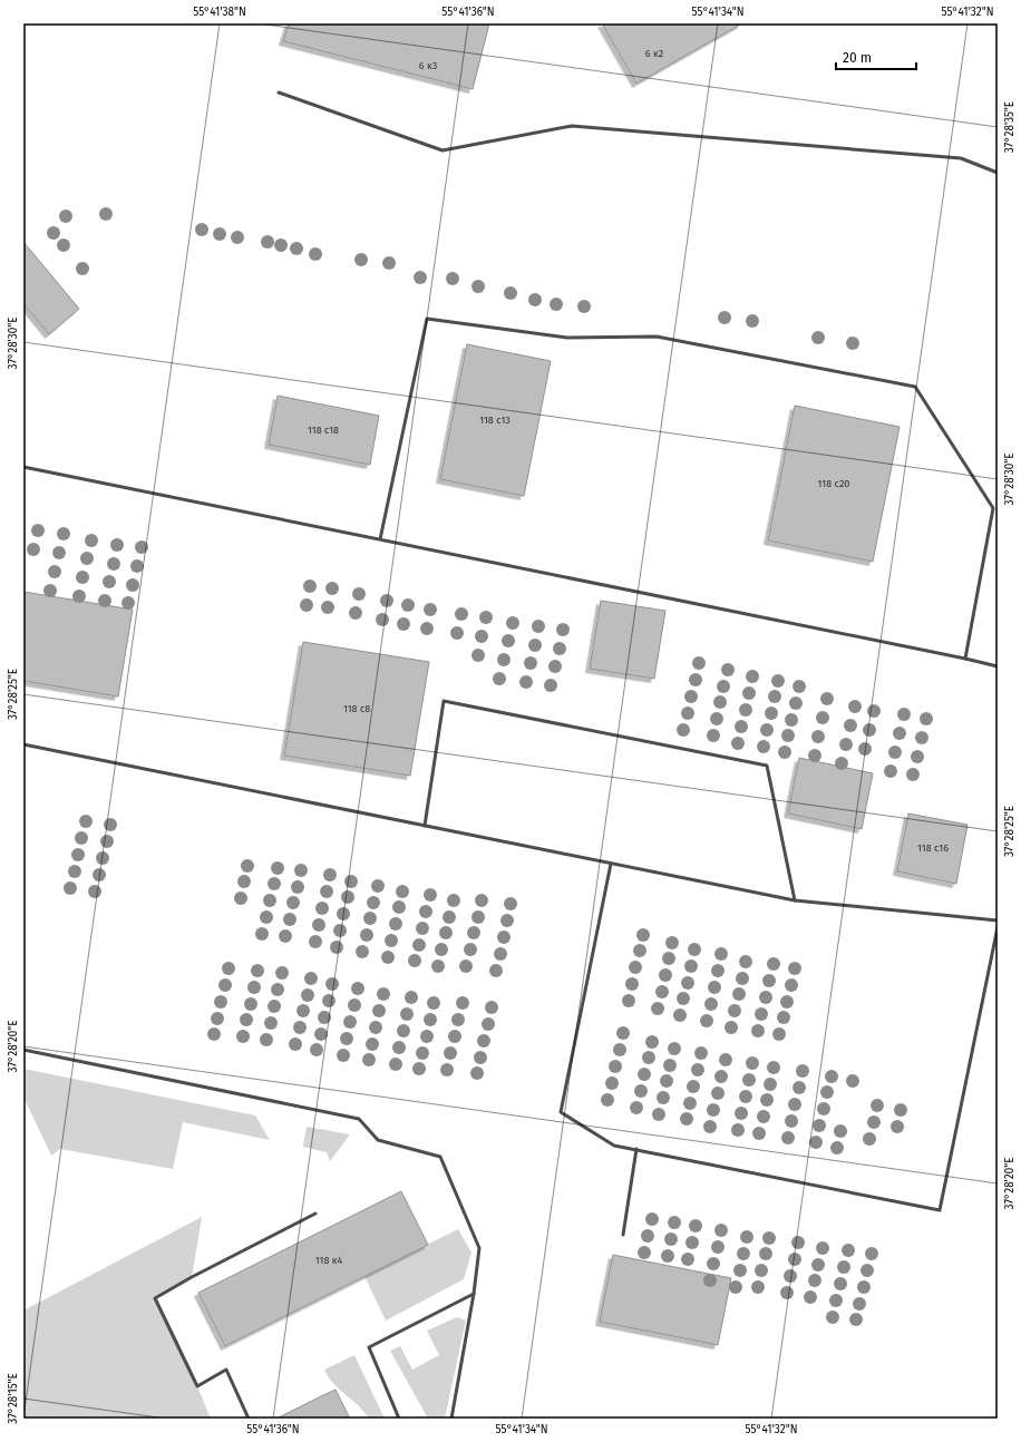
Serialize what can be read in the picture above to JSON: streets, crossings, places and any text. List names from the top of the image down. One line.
{"house_numbers":["6 к2","6 к3","118 с13","118 с18","118 с20","118 с8","118 с16","118 к4"],"scale_bar":"20 m","coordinates":["55°41'38\"N","55°41'36\"N","55°41'34\"N","55°41'32\"N","37°28'35\"E","37°28'30\"E","37°28'25\"E","37°28'20\"E","37°28'15\"E"]}
